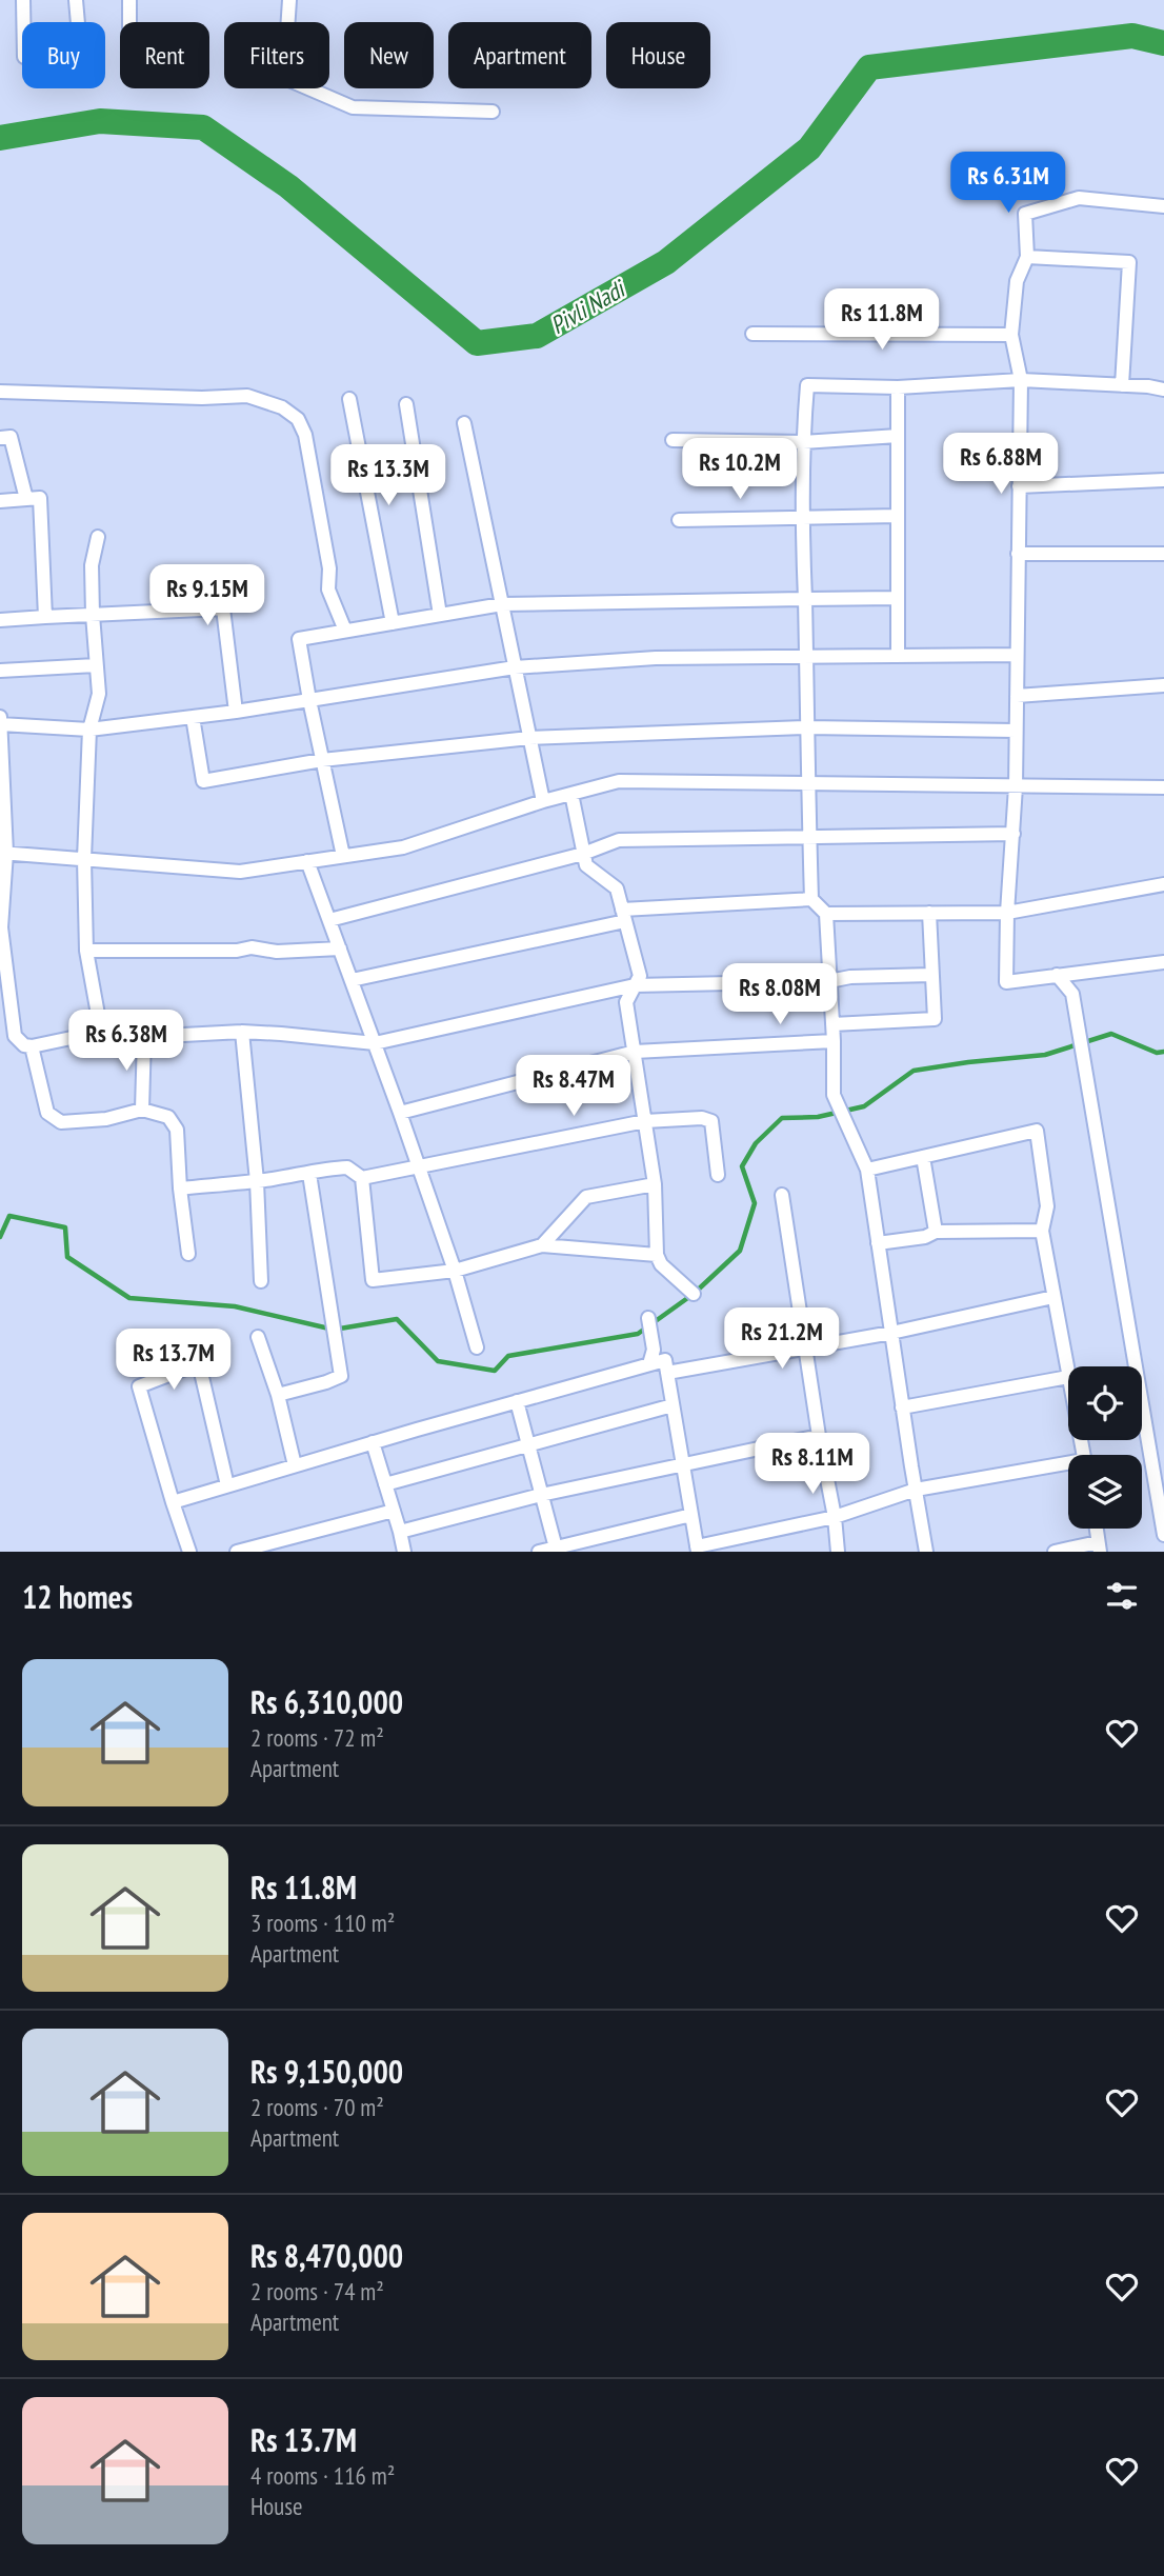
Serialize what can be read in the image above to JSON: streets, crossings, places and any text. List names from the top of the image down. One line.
{"water":["Pivli Nadi"],"page":{"chip":["Buy","Rent","Filters","New","Apartment","House"],"price":["Rs 6.31M","Rs 11.8M","Rs 6.88M","Rs 10.2M","Rs 13.3M","Rs 9.15M","Rs 8.08M","Rs 6.38M","Rs 8.47M","Rs 21.2M","Rs 13.7M","Rs 8.11M"],"heading":"12 homes","list":[{"name":"Rs 6,310,000","note":"2 rooms · 72 m² · Apartment"},{"name":"Rs 11.8M","note":"3 rooms · 110 m² · Apartment"},{"name":"Rs 9,150,000","note":"2 rooms · 70 m² · Apartment"},{"name":"Rs 8,470,000","note":"2 rooms · 74 m² · Apartment"},{"name":"Rs 13.7M","note":"4 rooms · 116 m² · House"}]}}
